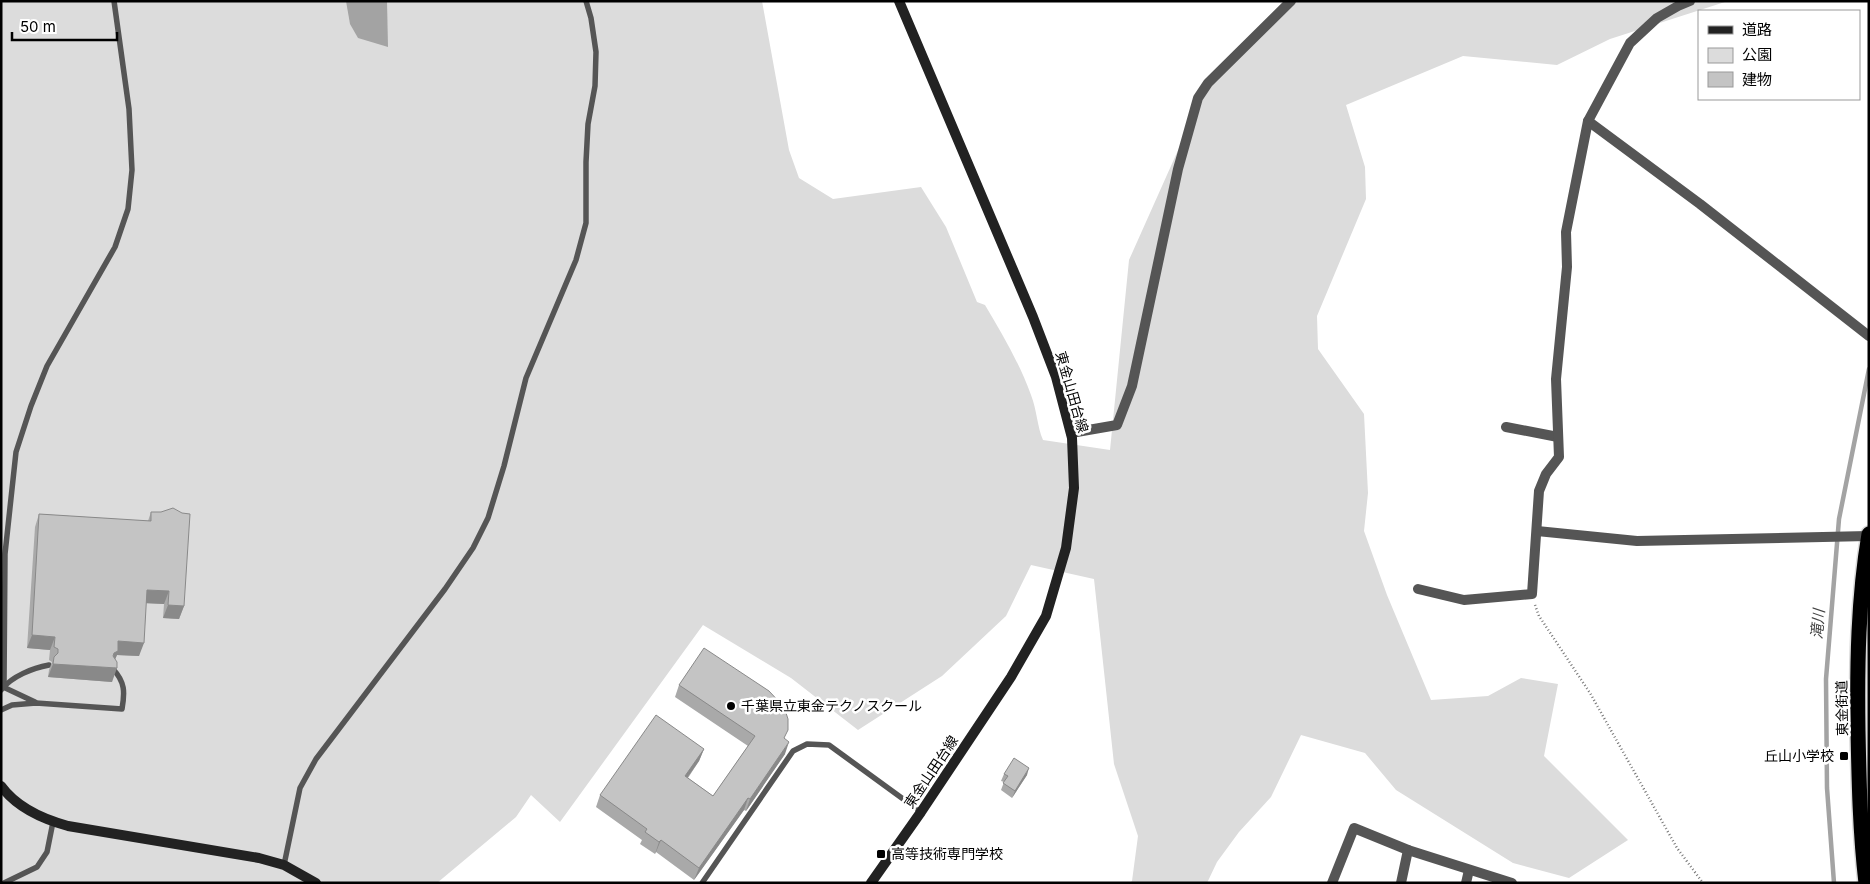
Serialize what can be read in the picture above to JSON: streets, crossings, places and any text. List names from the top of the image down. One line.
{"streets":{"highway":["東金街道"],"main road":["東金山田台線"]},"water":["滝川"],"places":{"other":["千葉県立東金テクノスクール"],"transit":["丘山小学校","高等技術専門学校"]},"legend":["道路","公園","建物"],"scale_bar":"50 m"}
